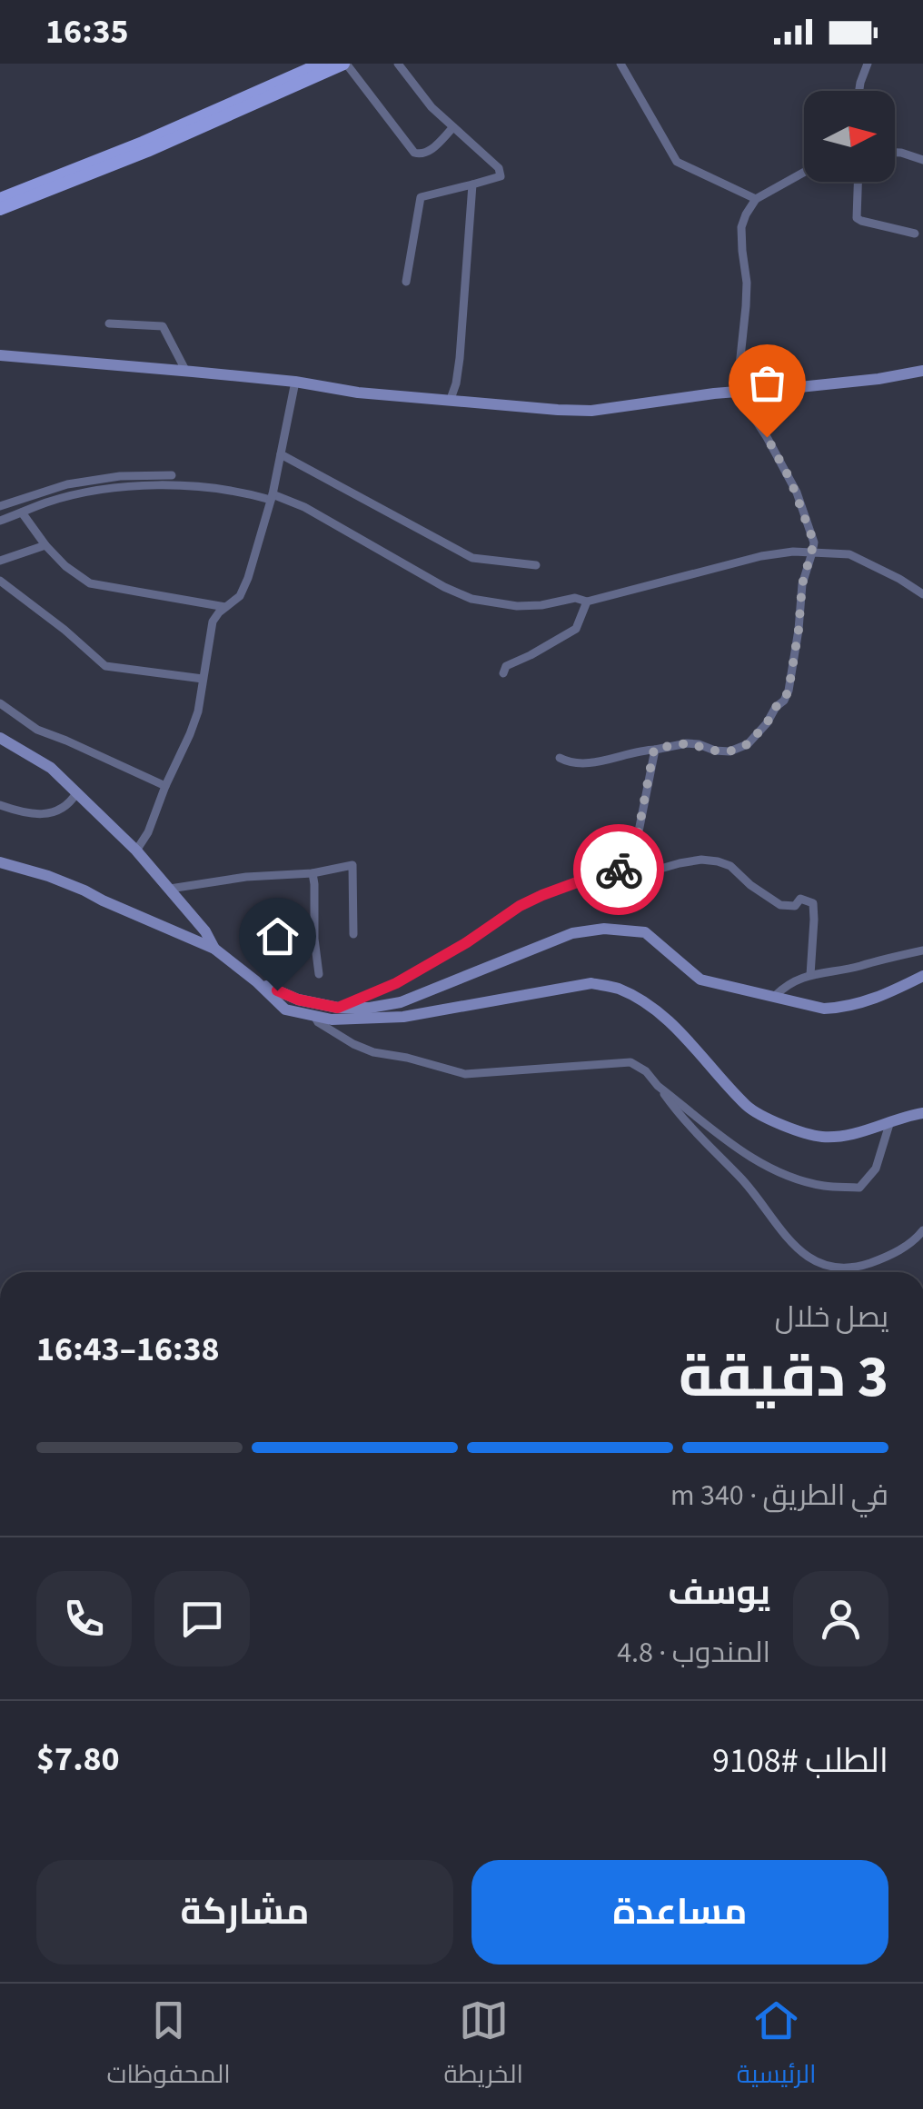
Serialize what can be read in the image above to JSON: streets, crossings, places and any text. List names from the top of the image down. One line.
{"north":"right","page":{"status":"16:35","heading":["3 دقيقة","يصل خلال","16:38–16:43"],"panel":["يوسف","المندوب · 4.8","الطلب #9108","$7.80"],"bar":"في الطريق · 340 m","buttons":["مساعدة","مشاركة"],"tabs":["الرئيسية","الخريطة","المحفوظات"]}}
